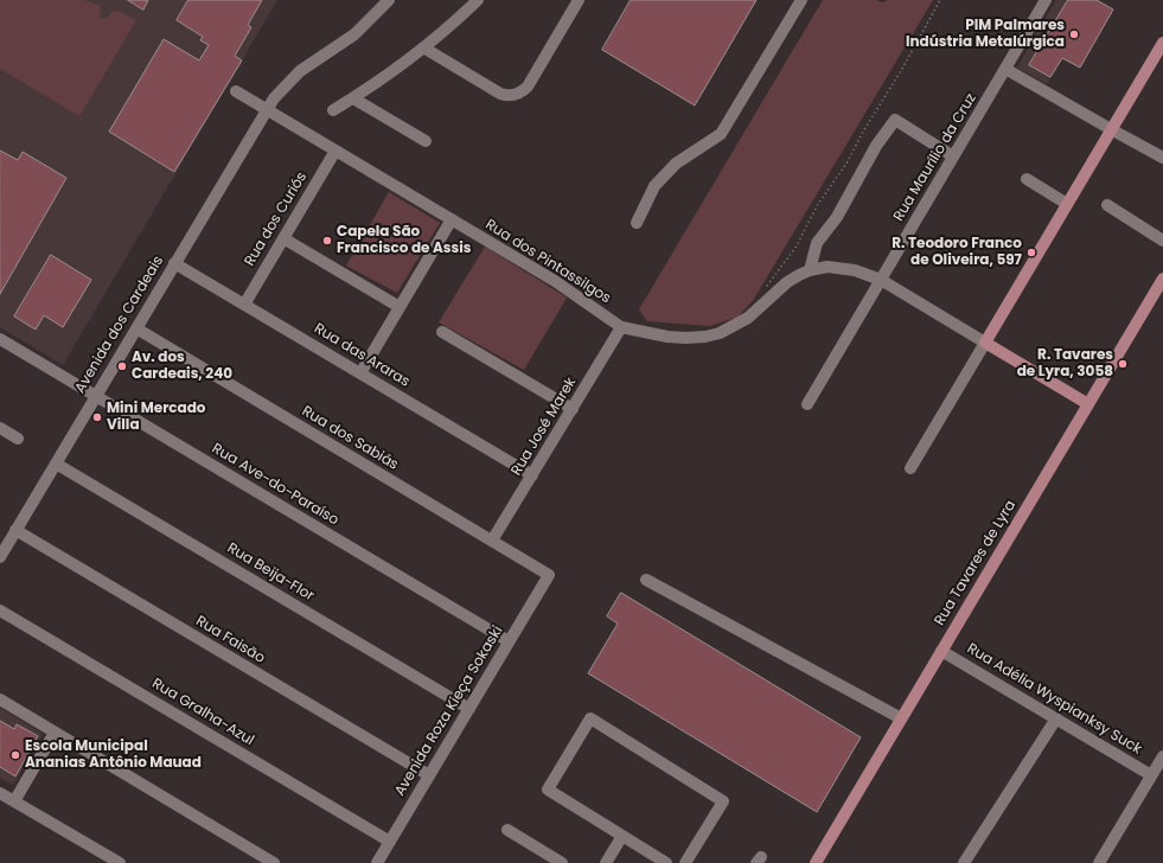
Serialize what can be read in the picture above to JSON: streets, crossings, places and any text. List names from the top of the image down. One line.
{"streets":{"main road":["Rua Tavares de Lyra"],"street":["Rua Maurílio da Cruz","Rua dos Curiós","Rua dos Pintassilgos","Avenida dos Cardeais","Rua das Araras","Rua José Marek","Rua dos Sabiás","Rua Ave-do-Paraíso","Rua Beija-Flor","Rua Faisão","Rua Adélia Wyspianksy Suck","Avenida Roza Kieça Sokaski","Rua Gralha-Azul"]},"crossings":[["Rua dos Curiós","Rua dos Pintassilgos"],["Rua dos Curiós","Rua das Araras"],["Rua dos Pintassilgos","Avenida dos Cardeais"],["Rua dos Pintassilgos","Rua José Marek"],["Avenida dos Cardeais","Rua das Araras"],["Avenida dos Cardeais","Rua dos Sabiás"],["Avenida dos Cardeais","Rua Ave-do-Paraíso"],["Avenida dos Cardeais","Rua Beija-Flor"],["Avenida dos Cardeais","Rua Faisão"],["Rua das Araras","Rua José Marek"],["Rua José Marek","Rua dos Sabiás"],["Rua dos Sabiás","Avenida Roza Kieça Sokaski"],["Rua Ave-do-Paraíso","Avenida Roza Kieça Sokaski"],["Rua Tavares de Lyra","Rua Adélia Wyspianksy Suck"],["Rua Beija-Flor","Avenida Roza Kieça Sokaski"],["Rua Faisão","Avenida Roza Kieça Sokaski"],["Avenida Roza Kieça Sokaski","Rua Gralha-Azul"]],"places":["PIM Palmares Indústria Metalúrgica","Capela São Francisco de Assis","R. Teodoro Franco de Oliveira, 597","R. Tavares de Lyra, 3058","Av. dos Cardeais, 240","Mini Mercado Villa","Escola Municipal Ananias Antônio Mauad"]}
